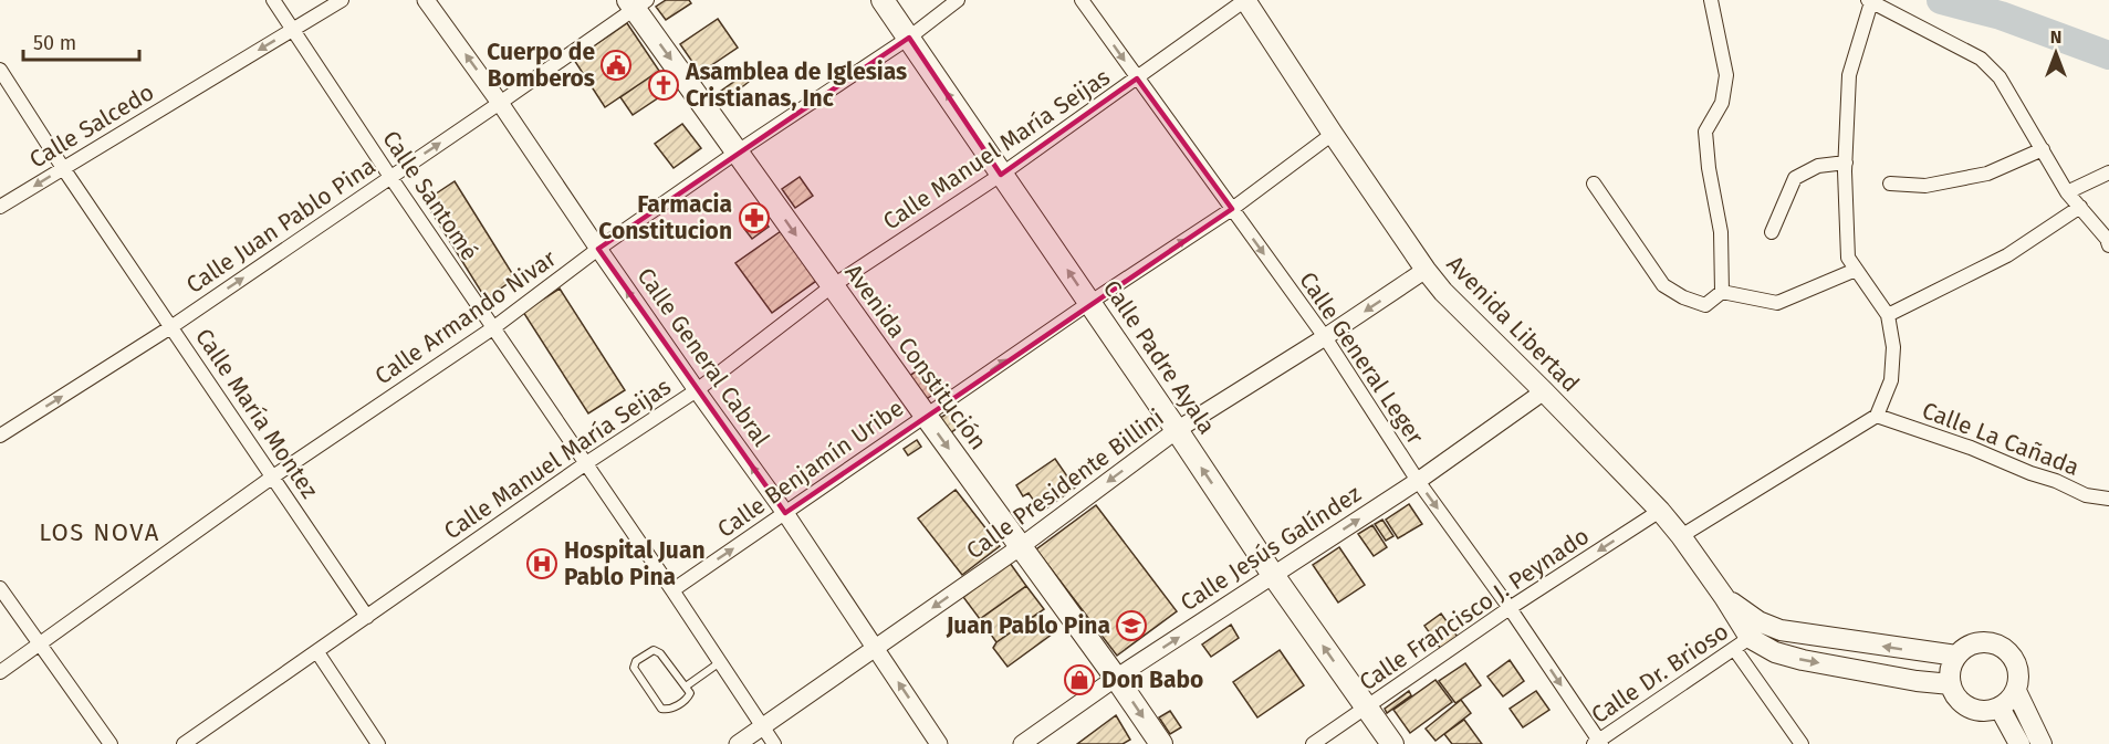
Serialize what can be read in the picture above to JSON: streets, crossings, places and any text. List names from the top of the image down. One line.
{"streets":{"main road":["Avenida Libertad","Avenida Constitución","Calle Padre Ayala"],"street":["Calle Salcedo","Calle Manuel María Seijas","Calle Santomé","Calle Juan Pablo Pina","Calle Armando Nivar","Calle General Cabral","Calle General Leger","Calle María Montez","Calle La Cañada","Calle Benjamín Uribe","Calle Presidente Billini","Calle Jesús Galíndez","Calle Francisco J. Peynado","Calle Dr. Brioso"]},"crossings":[["Calle Salcedo","Calle Santomé"],["Calle Salcedo","Calle María Montez"],["Calle Manuel María Seijas","Calle Santomé"],["Calle Manuel María Seijas","Avenida Libertad"],["Calle Manuel María Seijas","Calle General Cabral"],["Calle Manuel María Seijas","Avenida Constitución"],["Calle Manuel María Seijas","Calle Padre Ayala"],["Calle Manuel María Seijas","Calle General Leger"],["Calle Manuel María Seijas","Calle María Montez"],["Calle Santomé","Calle Juan Pablo Pina"],["Calle Santomé","Calle Armando Nivar"],["Calle Santomé","Calle Benjamín Uribe"],["Calle Santomé","Calle Presidente Billini"],["Calle Juan Pablo Pina","Calle General Cabral"],["Calle Juan Pablo Pina","Avenida Constitución"],["Calle Juan Pablo Pina","Calle María Montez"],["Calle Armando Nivar","Calle General Cabral"],["Calle Armando Nivar","Avenida Constitución"],["Calle Armando Nivar","Calle Padre Ayala"],["Calle Armando Nivar","Calle María Montez"],["Avenida Libertad","Calle Benjamín Uribe"],["Avenida Libertad","Calle Presidente Billini"],["Avenida Libertad","Calle Jesús Galíndez"],["Avenida Libertad","Calle Francisco J. Peynado"],["Avenida Libertad","Calle Dr. Brioso"],["Calle General Cabral","Calle Benjamín Uribe"],["Calle General Cabral","Calle Presidente Billini"],["Avenida Constitución","Calle Benjamín Uribe"],["Avenida Constitución","Calle Presidente Billini"],["Avenida Constitución","Calle Jesús Galíndez"],["Calle Padre Ayala","Calle Benjamín Uribe"],["Calle Padre Ayala","Calle Presidente Billini"],["Calle Padre Ayala","Calle Jesús Galíndez"],["Calle Padre Ayala","Calle Francisco J. Peynado"],["Calle General Leger","Calle Benjamín Uribe"],["Calle General Leger","Calle Presidente Billini"],["Calle General Leger","Calle Jesús Galíndez"],["Calle General Leger","Calle Francisco J. Peynado"],["Calle General Leger","Calle Dr. Brioso"]],"one_way":["Calle Salcedo","Calle Juan Pablo Pina","Calle General Cabral","Avenida Constitución","Calle Padre Ayala","Calle General Leger","Calle Benjamín Uribe","Calle Presidente Billini","Calle Jesús Galíndez","Calle Francisco J. Peynado"],"districts":["LOS NOVA"],"places":{"public building":["Cuerpo de Bomberos"],"church":["Asamblea de Iglesias Cristianas, Inc"],"pharmacy":["Farmacia Constitucion"],"hospital":["Hospital Juan Pablo Pina"],"school or university":["Juan Pablo Pina"],"shop":["Don Babo"]},"scale_bar":"50 m","north":"top"}
